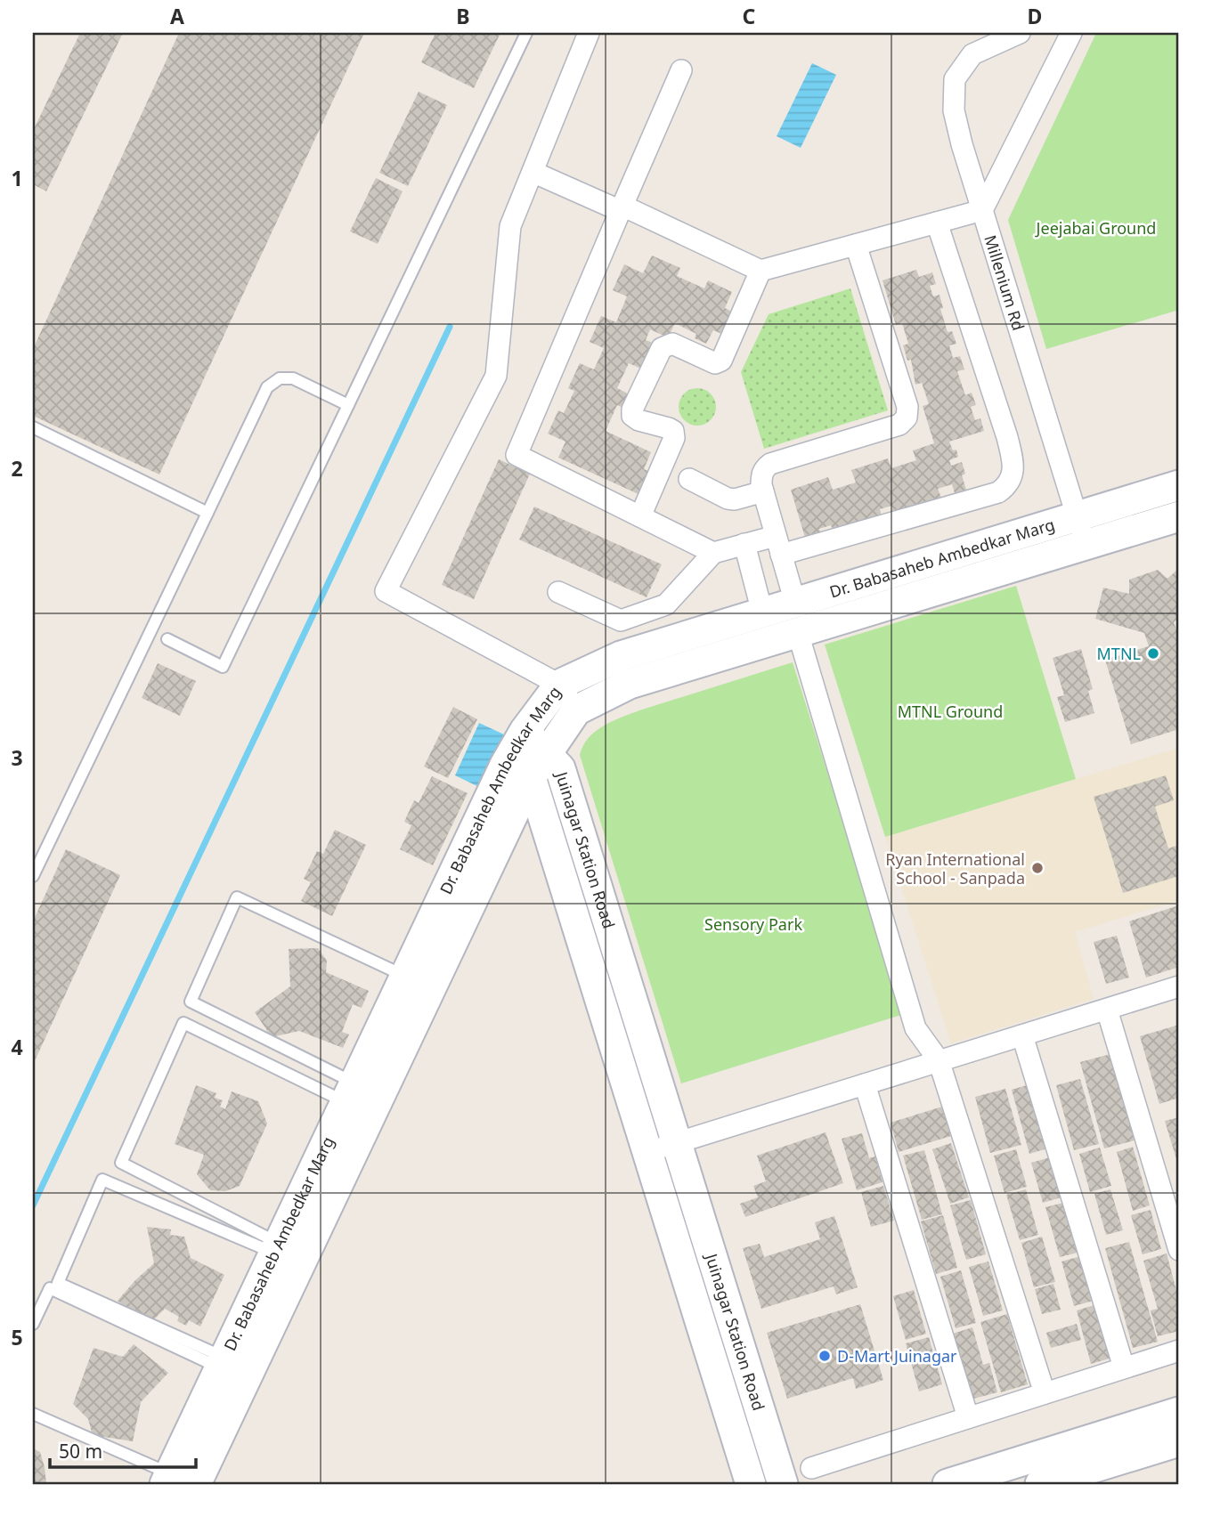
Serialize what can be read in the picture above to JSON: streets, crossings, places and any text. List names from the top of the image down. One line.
{"streets":{"main road":["Dr. Babasaheb Ambedkar Marg","Juinagar Station Road"],"street":["Millenium Rd"]},"crossings":[["Millenium Rd","Dr. Babasaheb Ambedkar Marg"],["Dr. Babasaheb Ambedkar Marg","Juinagar Station Road"]],"parks":["Jeejabai Ground","MTNL Ground","Sensory Park"],"places":["MTNL","Ryan International School - Sanpada","D-Mart Juinagar"],"scale_bar":"50 m","grid":{"columns":["A","B","C","D"],"rows":["1","2","3","4","5"]}}
